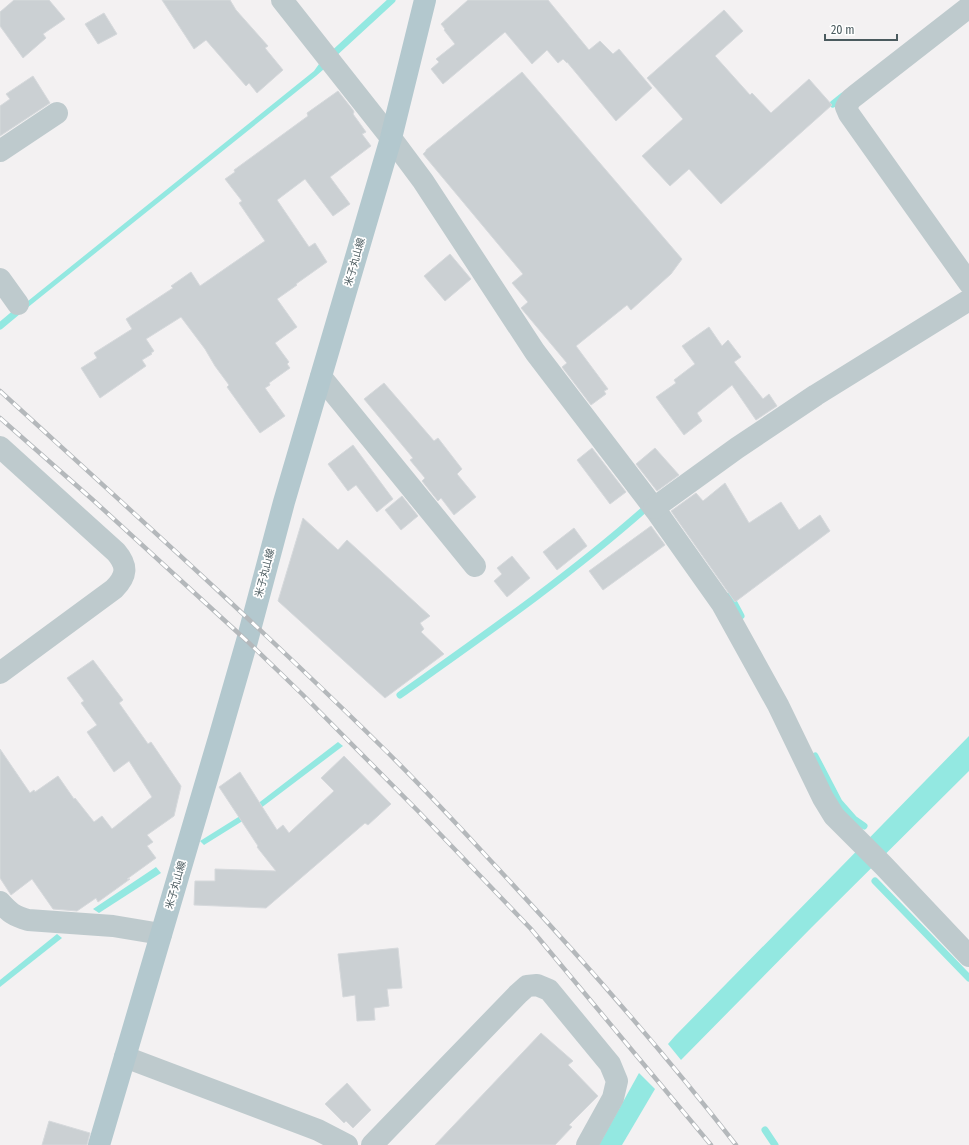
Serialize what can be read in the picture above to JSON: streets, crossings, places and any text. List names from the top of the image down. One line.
{"streets":{"main road":["米子丸山線"]},"scale_bar":"20 m"}
